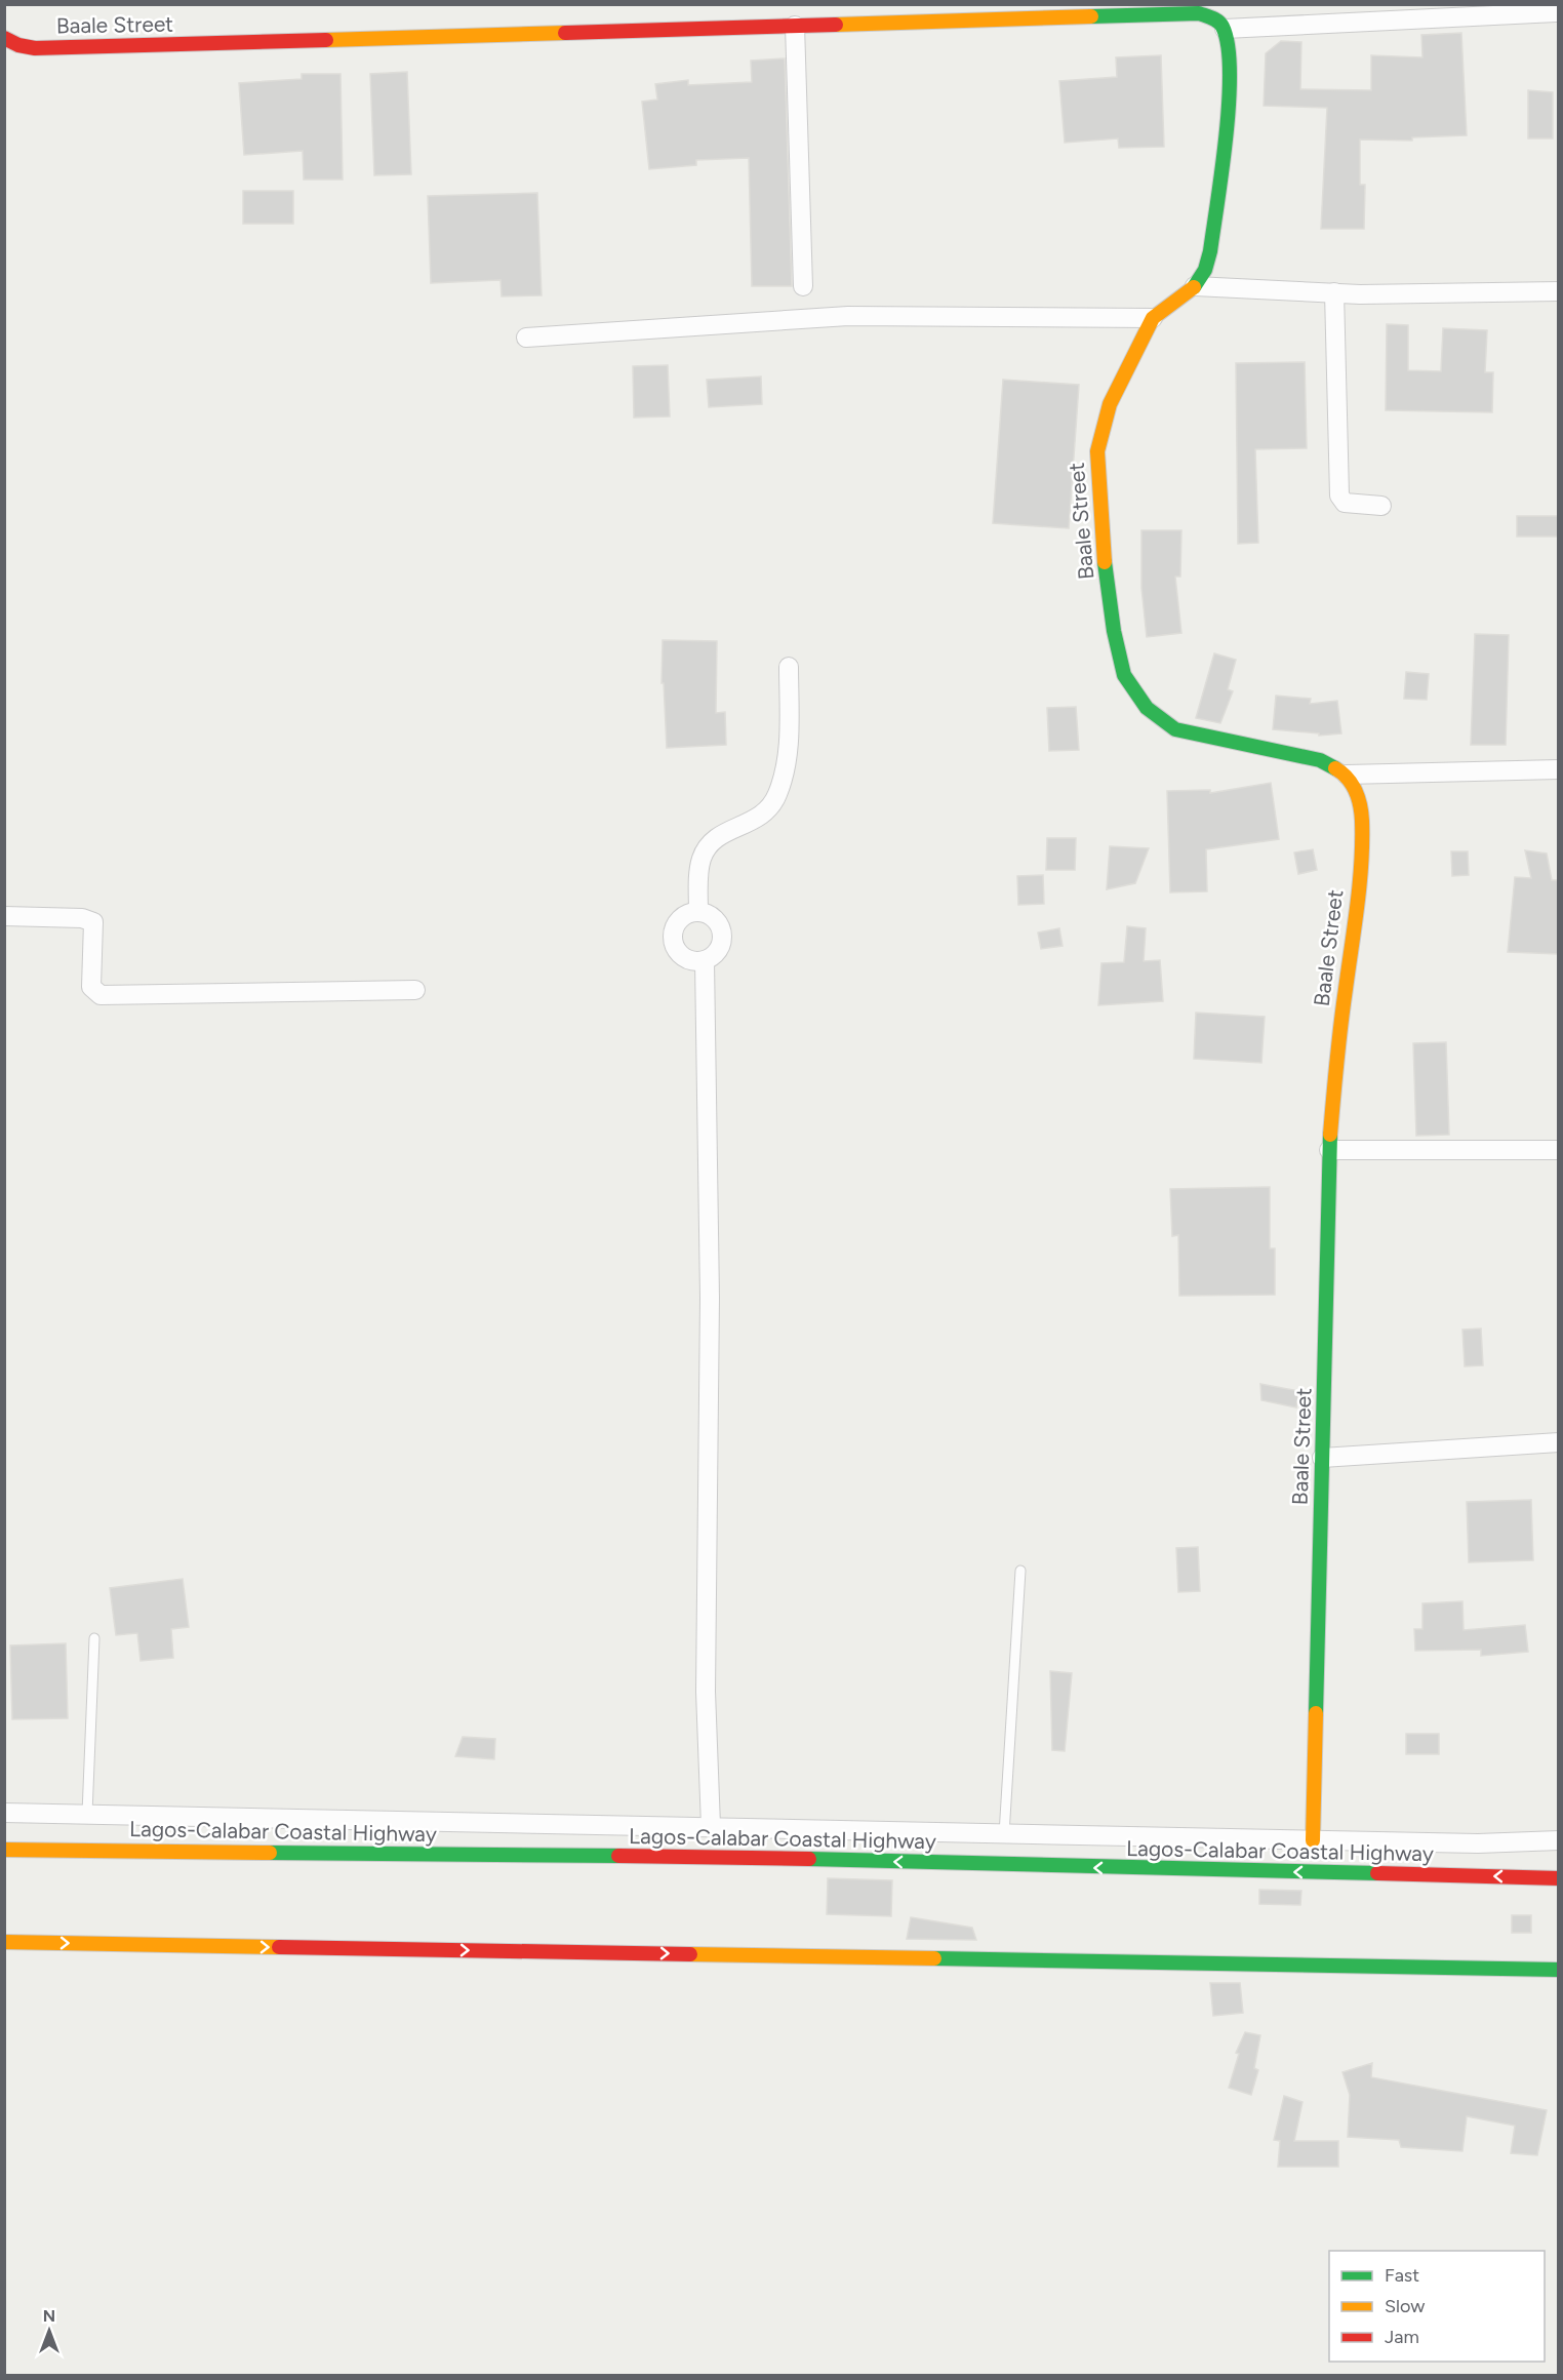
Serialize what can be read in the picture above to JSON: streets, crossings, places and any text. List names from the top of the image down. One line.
{"streets":{"main road":["Baale Street","Lagos-Calabar Coastal Highway"]},"legend":["Fast","Slow","Jam"],"north":"top"}
